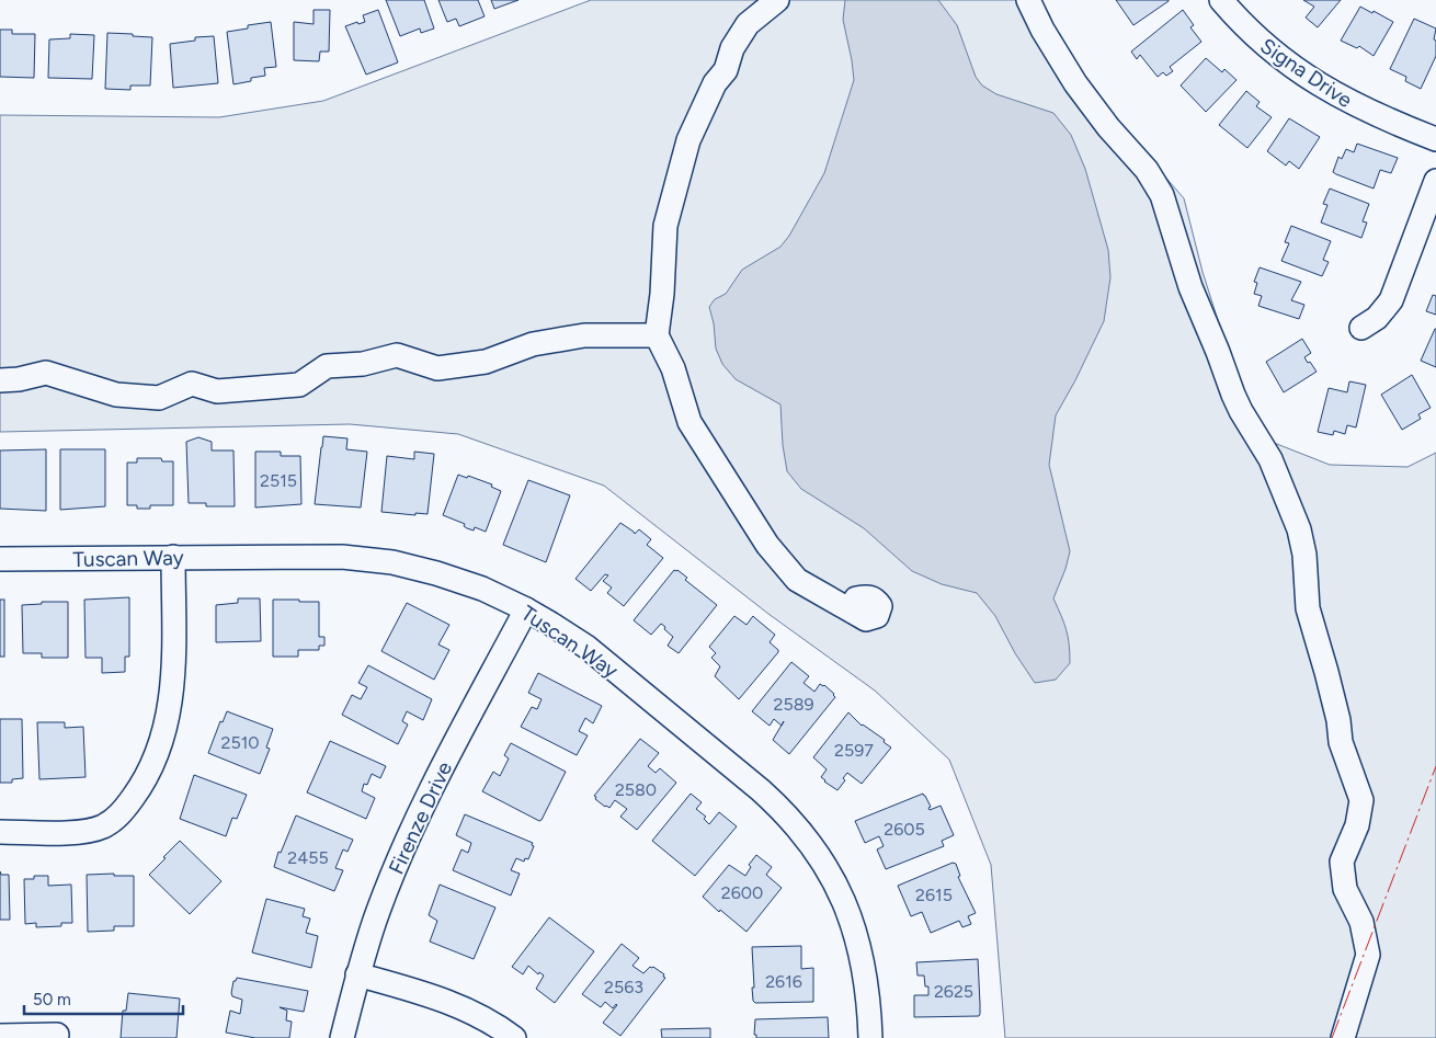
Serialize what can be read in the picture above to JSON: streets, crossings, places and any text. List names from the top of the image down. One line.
{"streets":{"street":["Signa Drive","Tuscan Way","Firenze Drive"]},"crossings":[["Tuscan Way","Firenze Drive"]],"house_numbers":["2515","2589","2510","2597","2580","2605","2455","2600","2615","2616","2563","2625"],"scale_bar":"50 m"}
